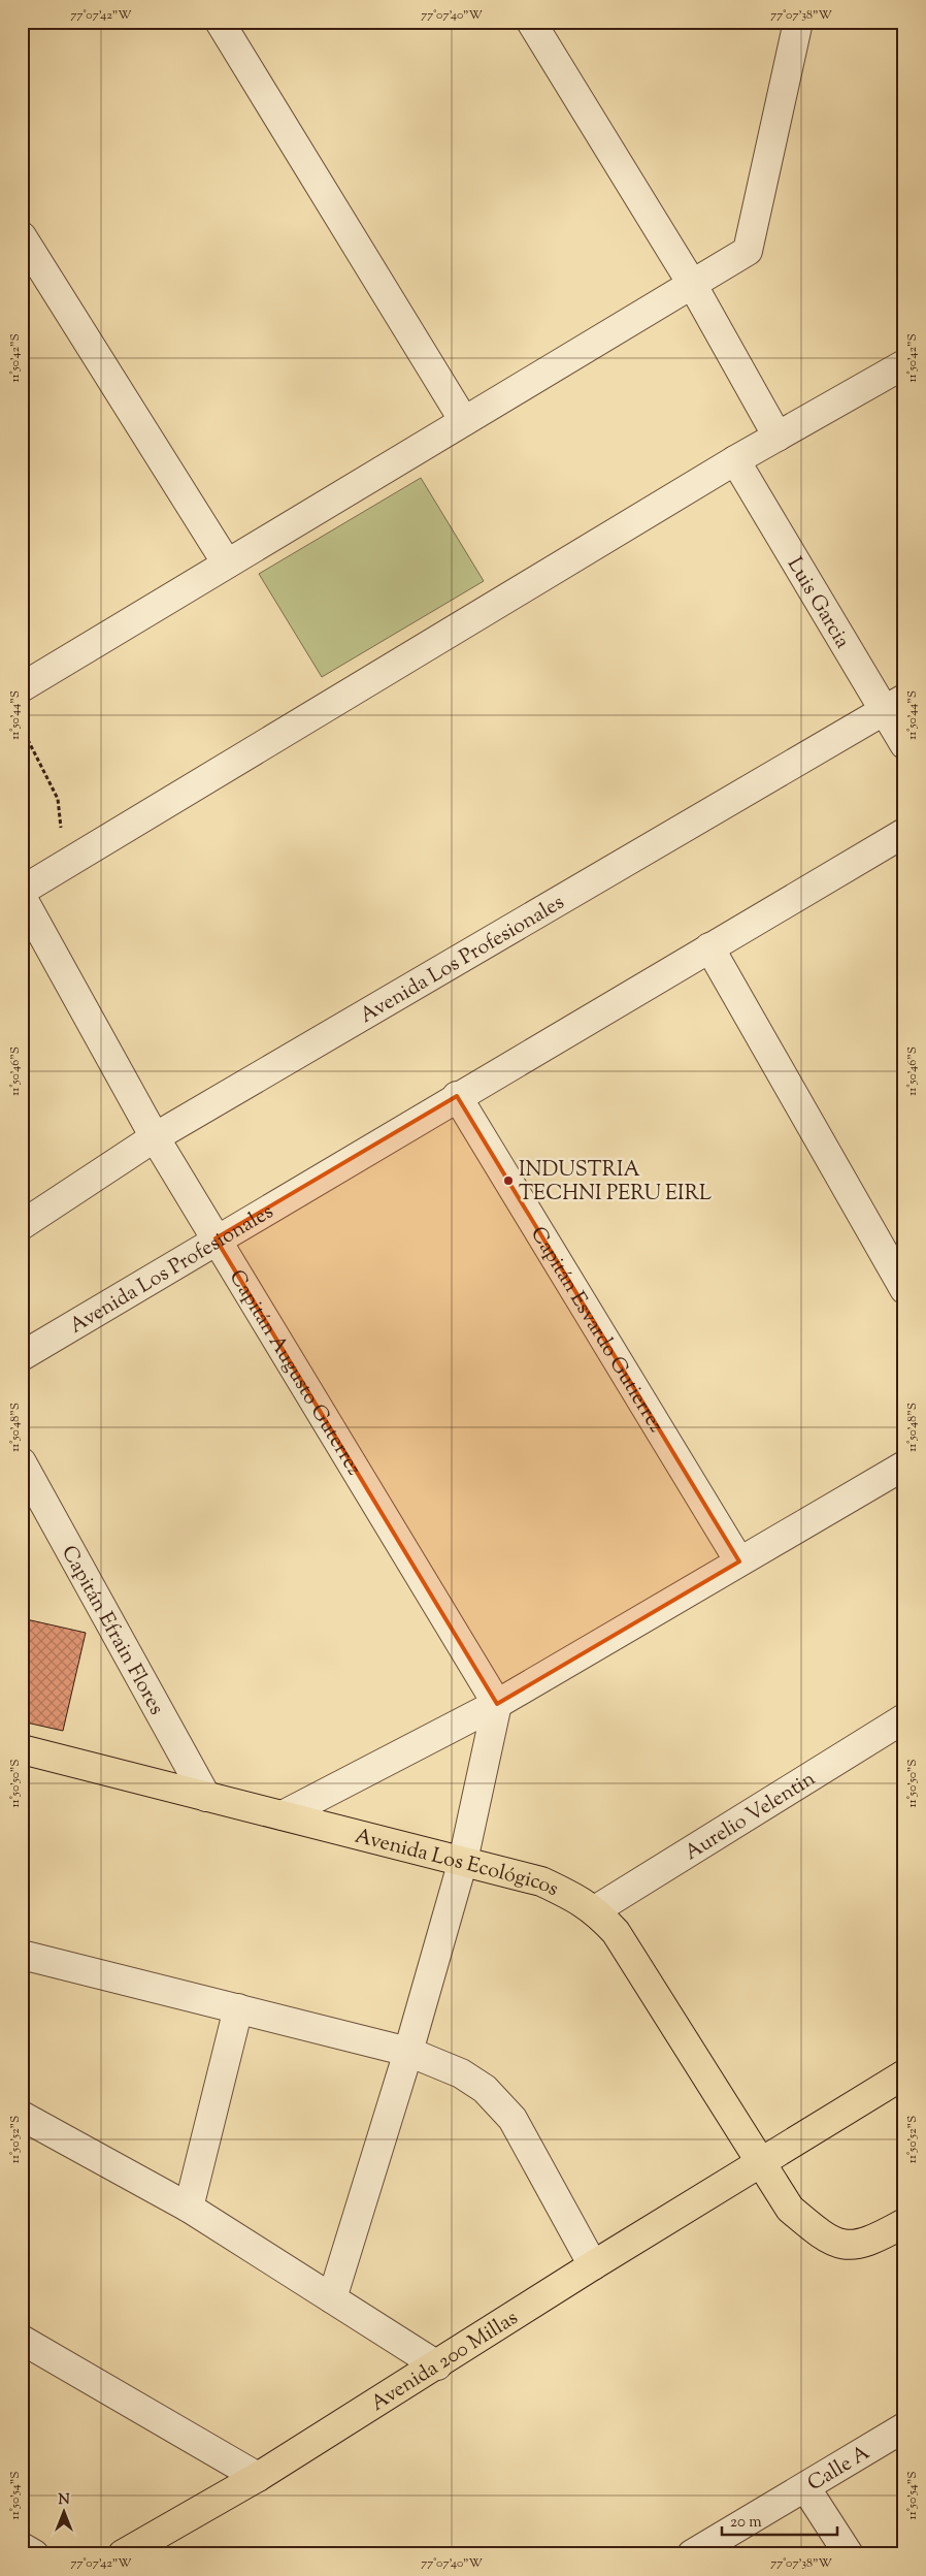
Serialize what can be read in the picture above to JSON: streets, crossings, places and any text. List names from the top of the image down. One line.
{"streets":{"main road":["Avenida Los Ecológicos","Avenida 200 Millas"],"street":["Luis Garcia","Avenida Los Profesionales","Capitán Esvardo Gutierrez","Capitán Augusto Guterrez","Capitán Efrain Flores","Aurelio Velentin","Calle A"]},"crossings":[["Luis Garcia","Avenida Los Profesionales"],["Avenida Los Profesionales","Capitán Esvardo Gutierrez"],["Avenida Los Profesionales","Capitán Augusto Guterrez"],["Capitán Efrain Flores","Avenida Los Ecológicos"],["Aurelio Velentin","Avenida Los Ecológicos"],["Avenida Los Ecológicos","Avenida 200 Millas"]],"places":["INDUSTRIA TECHNI PERU EIRL"],"scale_bar":"20 m","north":"top","coordinates":["77°07'42\"W","77°07'40\"W","77°07'38\"W","11°50'42\"S","11°50'44\"S","11°50'46\"S","11°50'48\"S","11°50'50\"S","11°50'52\"S","11°50'54\"S"]}
